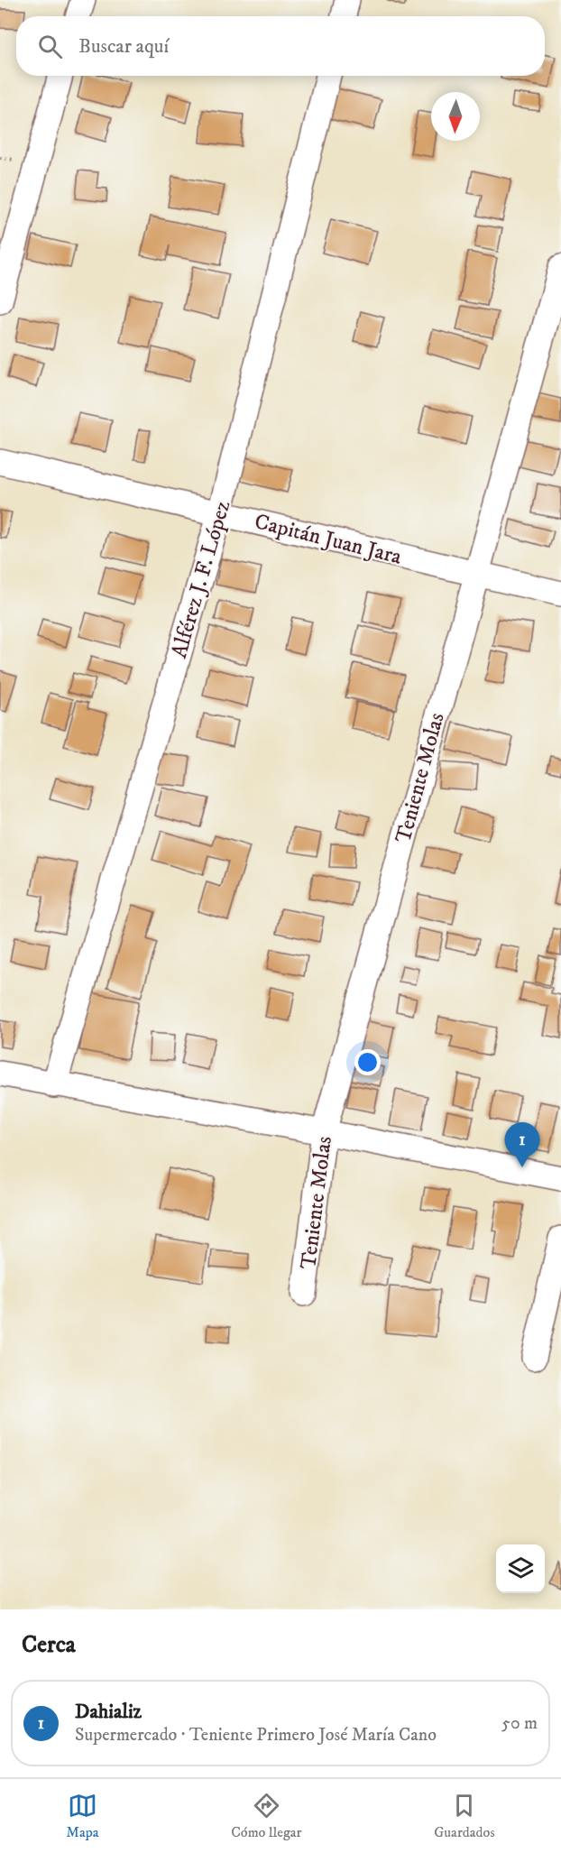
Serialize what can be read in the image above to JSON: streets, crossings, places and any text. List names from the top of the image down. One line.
{"streets":{"street":["Capitán Juan Jara","Alférez J. F. López","Teniente Molas"]},"crossings":[["Capitán Juan Jara","Alférez J. F. López"],["Capitán Juan Jara","Teniente Molas"]],"north":"bottom","page":{"search":"Buscar aquí","pins":"1","heading":"Cerca","list":[{"mark":"1","name":"Dahializ","note":"Supermercado · Teniente Primero José María Cano","value":"50 m"}],"nav":["Mapa","Cómo llegar","Guardados"]}}
